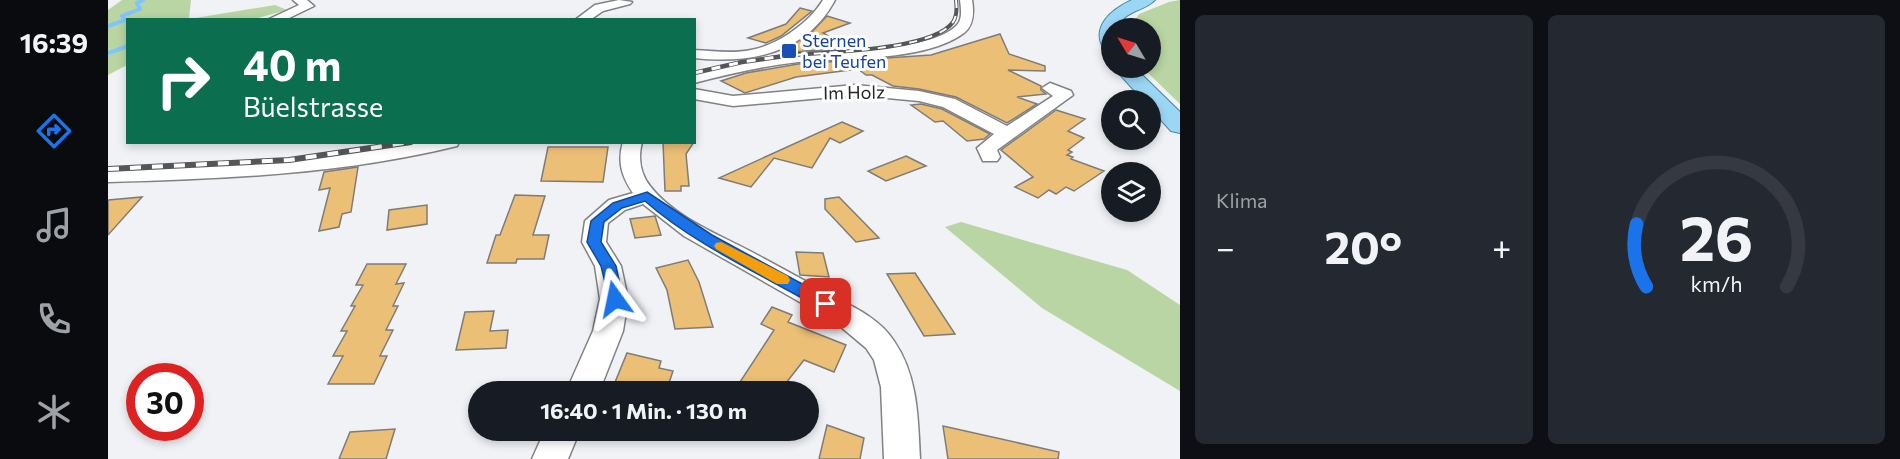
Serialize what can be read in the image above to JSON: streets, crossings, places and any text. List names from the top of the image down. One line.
{"streets":{"street":["Im Holz"]},"places":{"transit":["Sternen bei Teufen"]},"north":"top left","page":{"tabs":"16:39","tile":"Klima","turn":["40 m","Büelstrasse"],"heat":["−","20°","+"],"limit":"30","trip":"16:40 · 1 Min. · 130 m","gauge":["26","km/h"]}}
